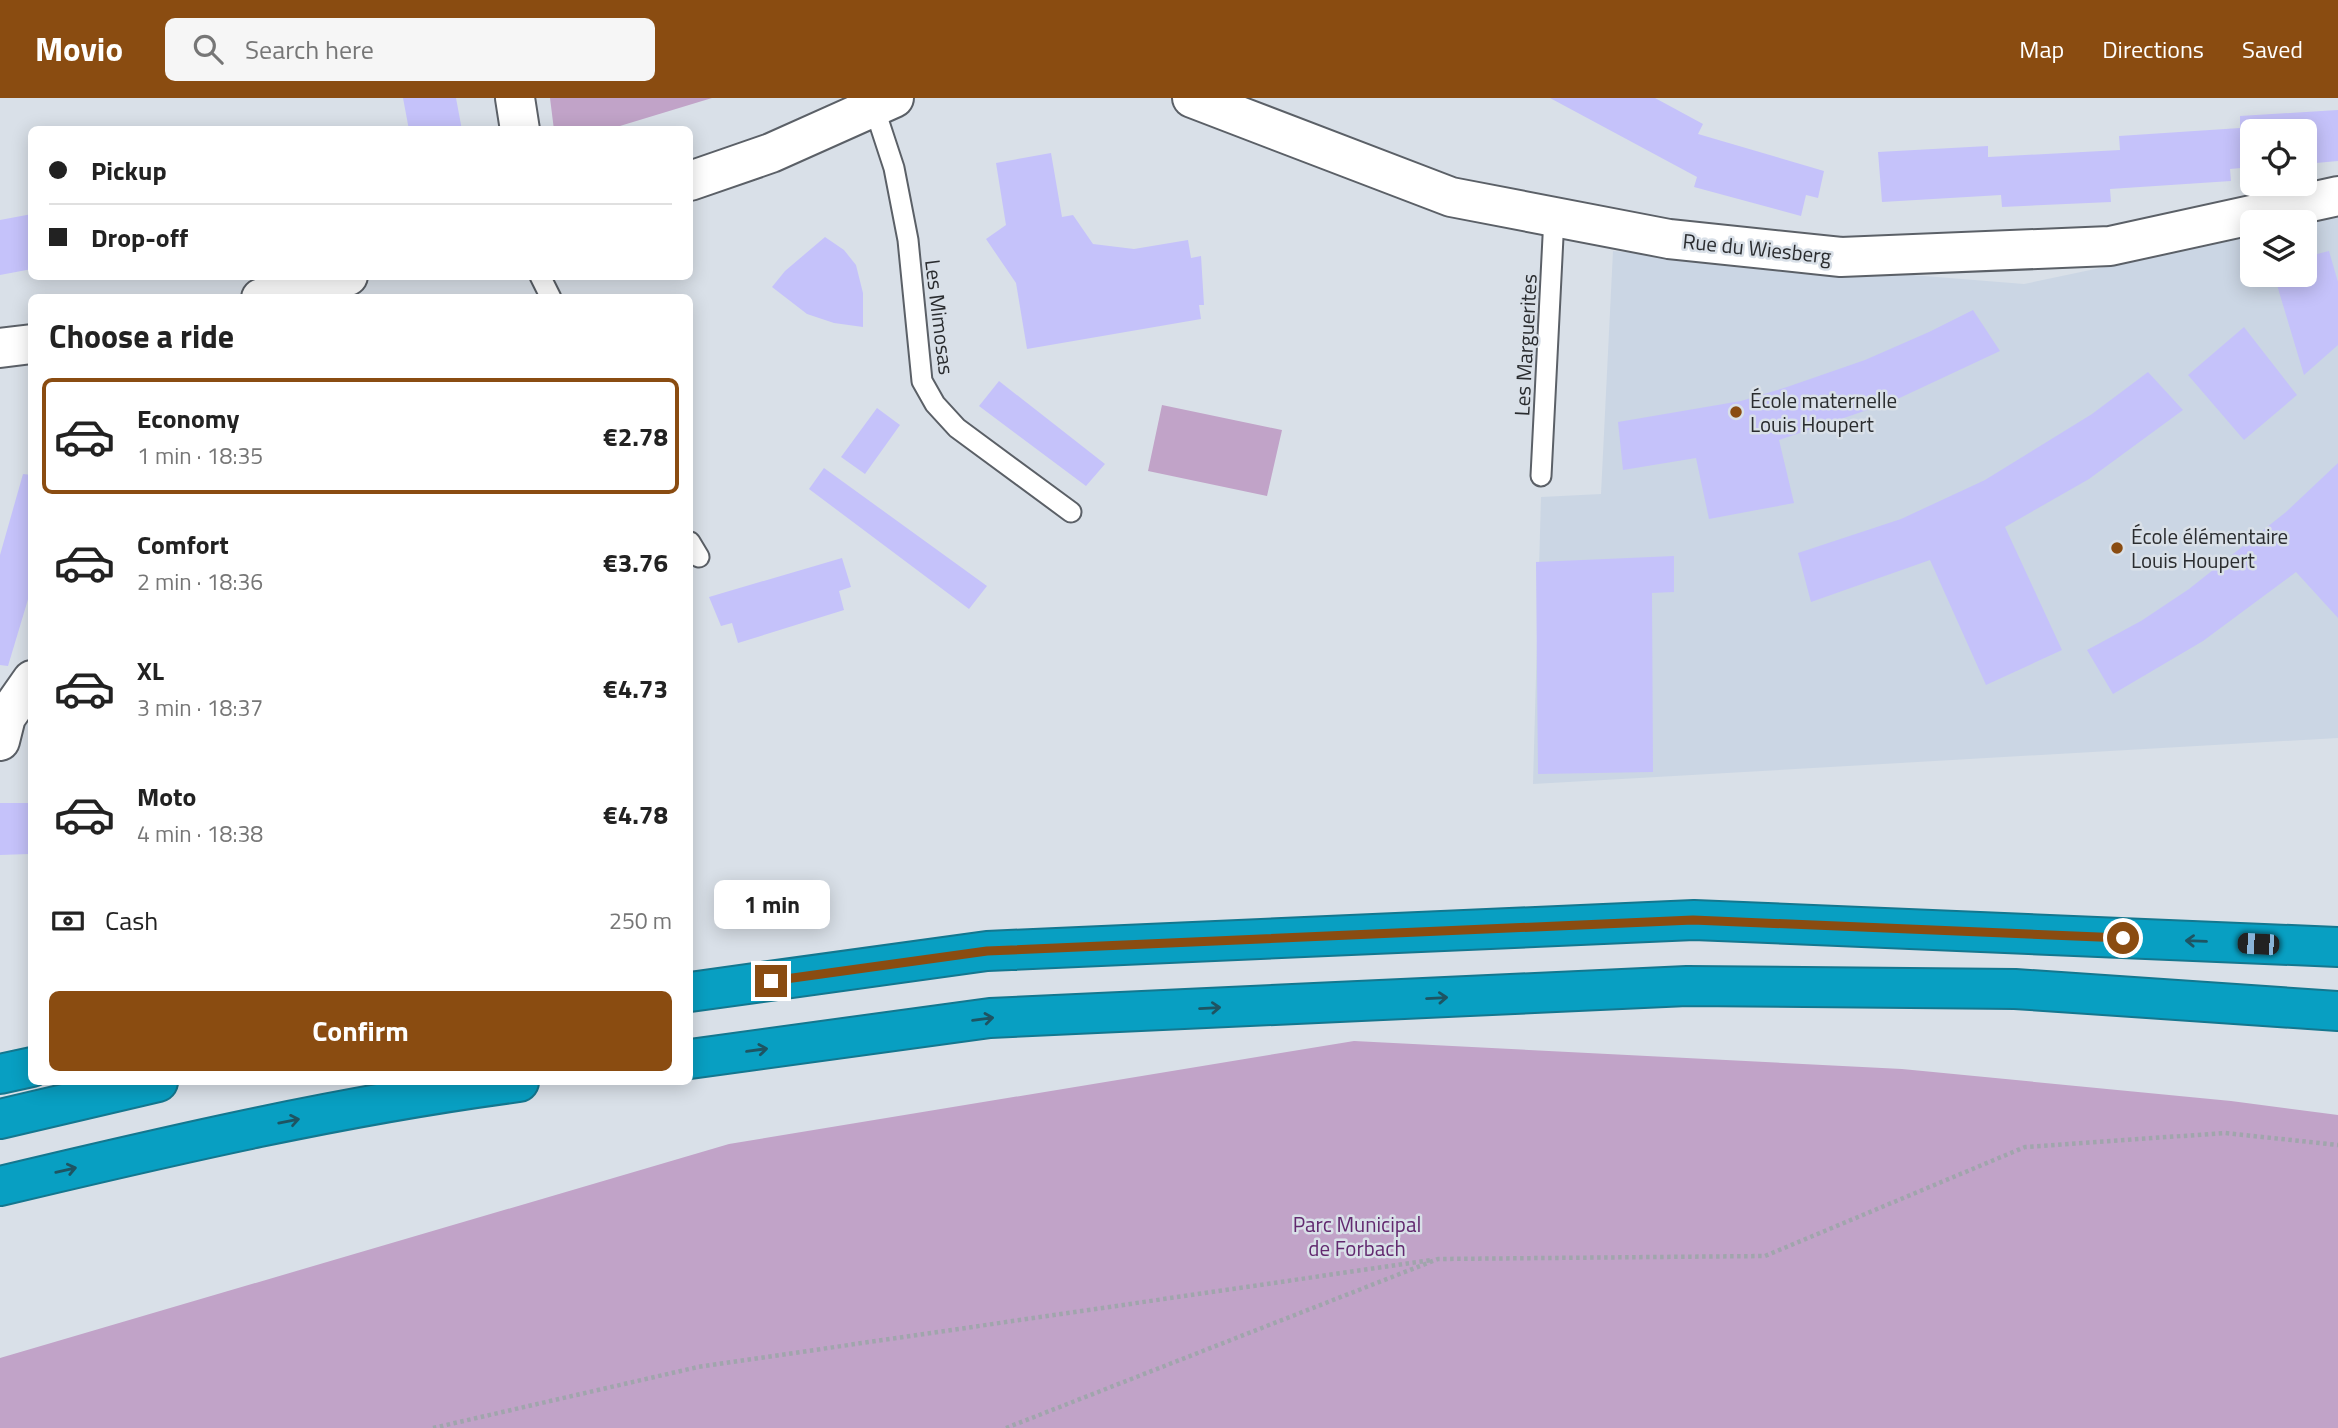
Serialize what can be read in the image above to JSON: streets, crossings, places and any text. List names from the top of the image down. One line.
{"streets":{"street":["Rue du Wiesberg"],"lane":["Les Mimosas","Les Marguerites"]},"crossings":[["Rue du Wiesberg","Les Marguerites"]],"parks":["Parc Municipal de Forbach"],"places":["École maternelle Louis Houpert","École élémentaire Louis Houpert"],"page":{"header":"Movio","search":"Search here","nav":["Map","Directions","Saved"],"banner":["Pickup","Drop-off"],"heading":"Choose a ride","list":[{"name":"Economy","note":"1 min · 18:35","value":"€2.78"},{"name":"Comfort","note":"2 min · 18:36","value":"€3.76"},{"name":"XL","note":"3 min · 18:37","value":"€4.73"},{"name":"Moto","note":"4 min · 18:38","value":"€4.78"}],"bubble":"1 min","pay":["Cash","250 m"],"buttons":"Confirm"}}
